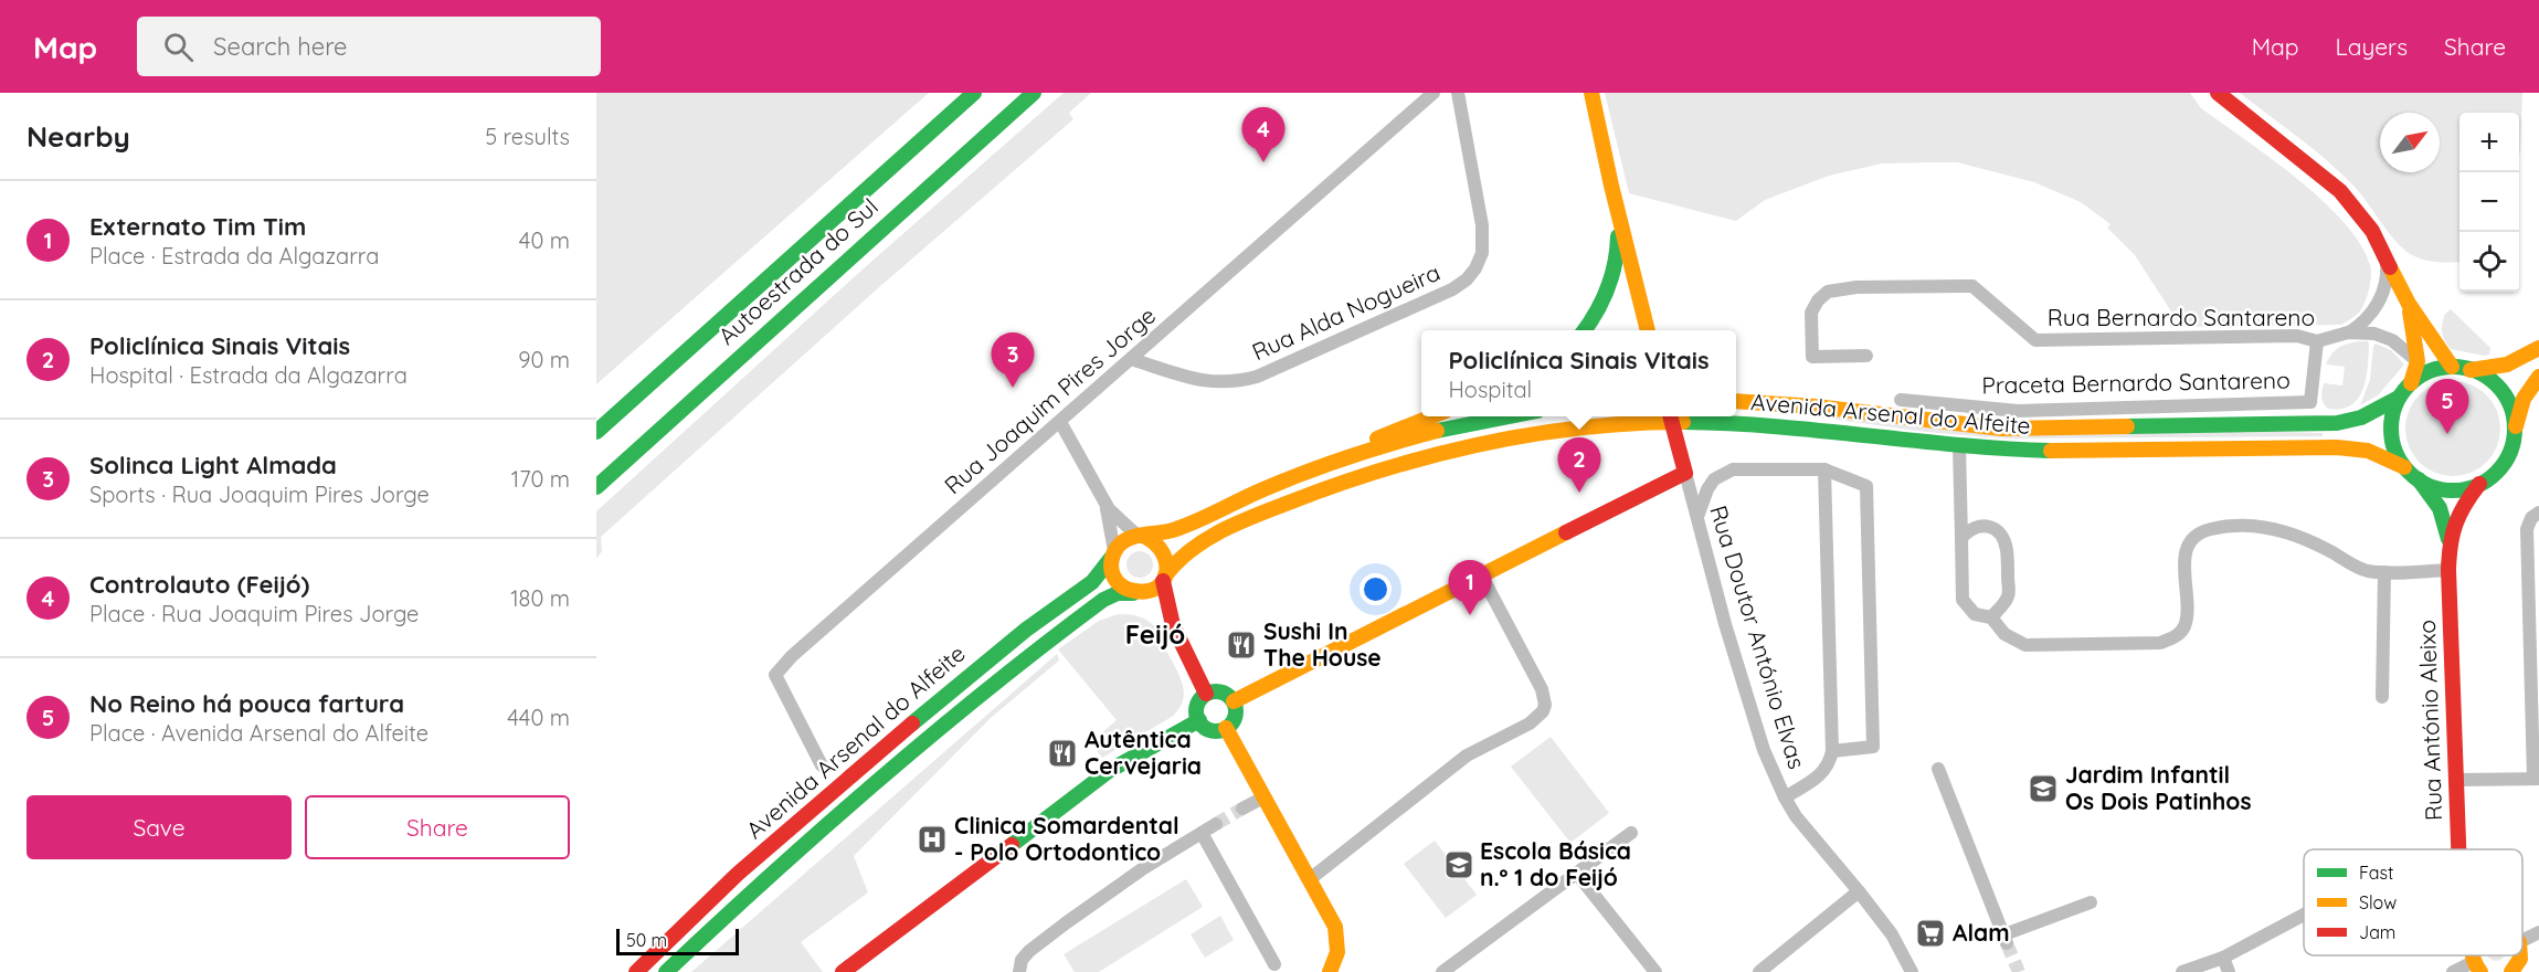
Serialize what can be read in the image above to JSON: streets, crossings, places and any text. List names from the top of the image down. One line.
{"streets":{"main road":["Autoestrada do Sul","Avenida Arsenal do Alfeite","Rua António Aleixo"],"street":["Rua Alda Nogueira","Rua Bernardo Santareno","Praceta Bernardo Santareno","Rua Joaquim Pires Jorge","Rua Doutor António Elvas"]},"crossings":[["Rua Alda Nogueira","Rua Joaquim Pires Jorge"],["Rua Bernardo Santareno","Praceta Bernardo Santareno"],["Avenida Arsenal do Alfeite","Rua António Aleixo"]],"districts":["Feijó"],"places":{"restaurant":["Sushi In The House","Autêntica Cervejaria"],"school or university":["Jardim Infantil Os Dois Patinhos","Escola Básica n.º 1 do Feijó"],"hospital":["Clinica Somardental - Polo Ortodontico"],"supermarket":["Alam"]},"legend":["Fast","Slow","Jam"],"scale_bar":"50 m","north":"top right","page":{"header":"Map","search":"Search here","nav":["Map","Layers","Share"],"heading":["Nearby","5 results"],"pins":["4","3","5","2","1"],"map_buttons":["+","−"],"list":[{"mark":"1","name":"Externato Tim Tim","note":"Place · Estrada da Algazarra","value":"40 m"},{"mark":"2","name":"Policlínica Sinais Vitais","note":"Hospital · Estrada da Algazarra","value":"90 m"},{"mark":"3","name":"Solinca Light Almada","note":"Sports · Rua Joaquim Pires Jorge","value":"170 m"},{"mark":"4","name":"Controlauto (Feijó)","note":"Place · Rua Joaquim Pires Jorge","value":"180 m"},{"mark":"5","name":"No Reino há pouca fartura","note":"Place · Avenida Arsenal do Alfeite","value":"440 m"}],"popup":["Policlínica Sinais Vitais","Hospital"],"buttons":["Save","Share"],"scale":"50 m"}}
